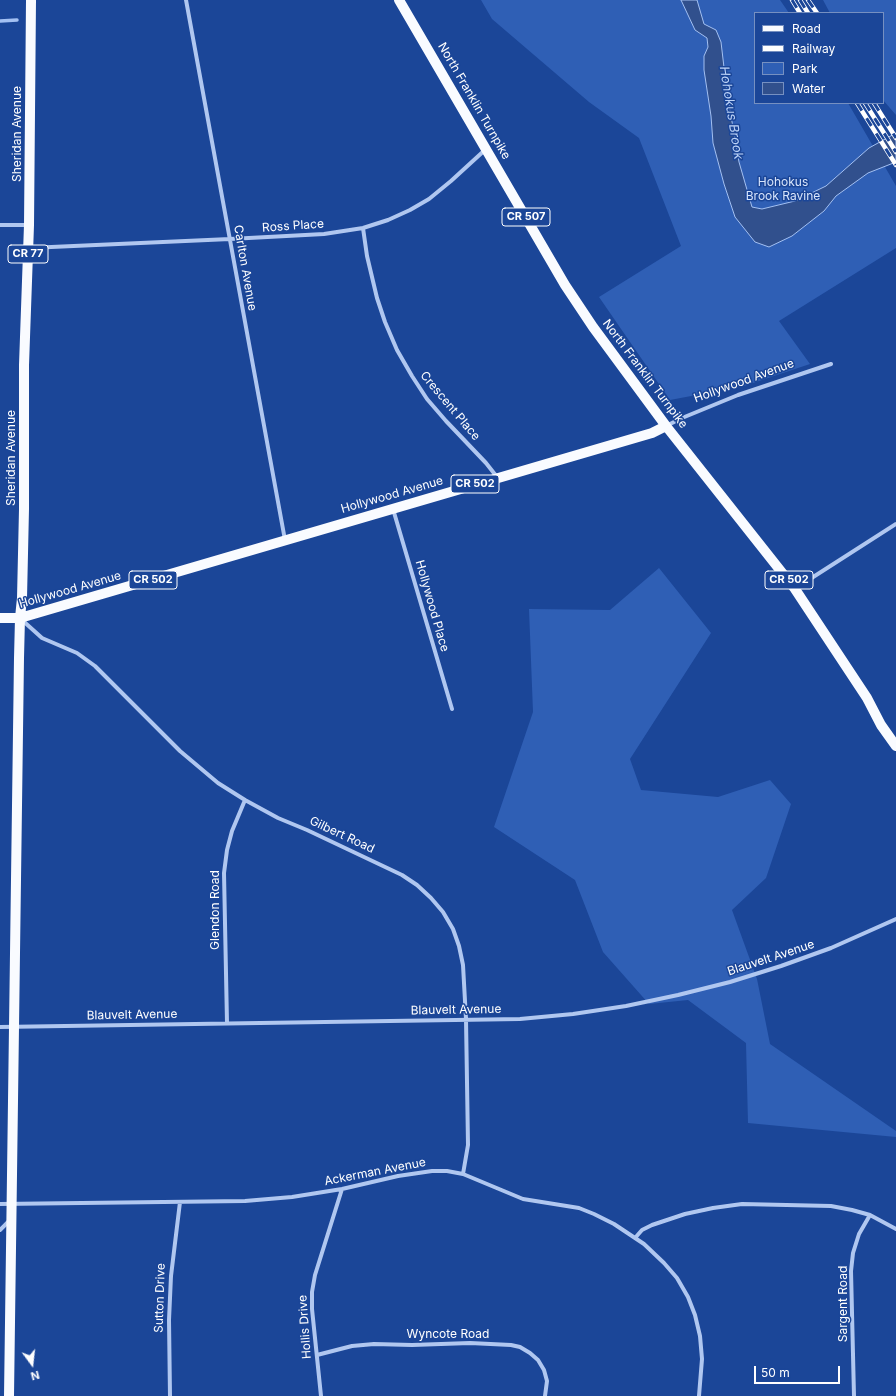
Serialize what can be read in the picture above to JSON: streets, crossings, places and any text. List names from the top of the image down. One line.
{"streets":{"main road":["North Franklin Turnpike","Sheridan Avenue","CR 507","CR 77","Hollywood Avenue","CR 502"],"street":["Ross Place","Carlton Avenue","Crescent Place","Hollywood Place","Gilbert Road","Glendon Road","Blauvelt Avenue","Ackerman Avenue","Sutton Drive","Sargent Road","Hollis Drive","Wyncote Road"]},"crossings":[["North Franklin Turnpike","Ross Place"],["North Franklin Turnpike","Hollywood Avenue"],["Sheridan Avenue","Ross Place"],["Sheridan Avenue","Hollywood Avenue"],["Sheridan Avenue","Gilbert Road"],["Sheridan Avenue","Blauvelt Avenue"],["Sheridan Avenue","Ackerman Avenue"],["Ross Place","Carlton Avenue"],["Ross Place","Crescent Place"],["Carlton Avenue","Hollywood Avenue"],["Hollywood Avenue","Crescent Place"],["Hollywood Avenue","Hollywood Place"],["Hollywood Avenue","Gilbert Road"],["Gilbert Road","Glendon Road"],["Gilbert Road","Blauvelt Avenue"],["Gilbert Road","Ackerman Avenue"],["Glendon Road","Blauvelt Avenue"],["Ackerman Avenue","Sutton Drive"],["Ackerman Avenue","Hollis Drive"],["Hollis Drive","Wyncote Road"]],"water":["Hohokus Brook"],"parks":["Hohokus Brook Ravine"],"legend":["Road","Railway","Park","Water"],"scale_bar":"50 m","north":"bottom"}
